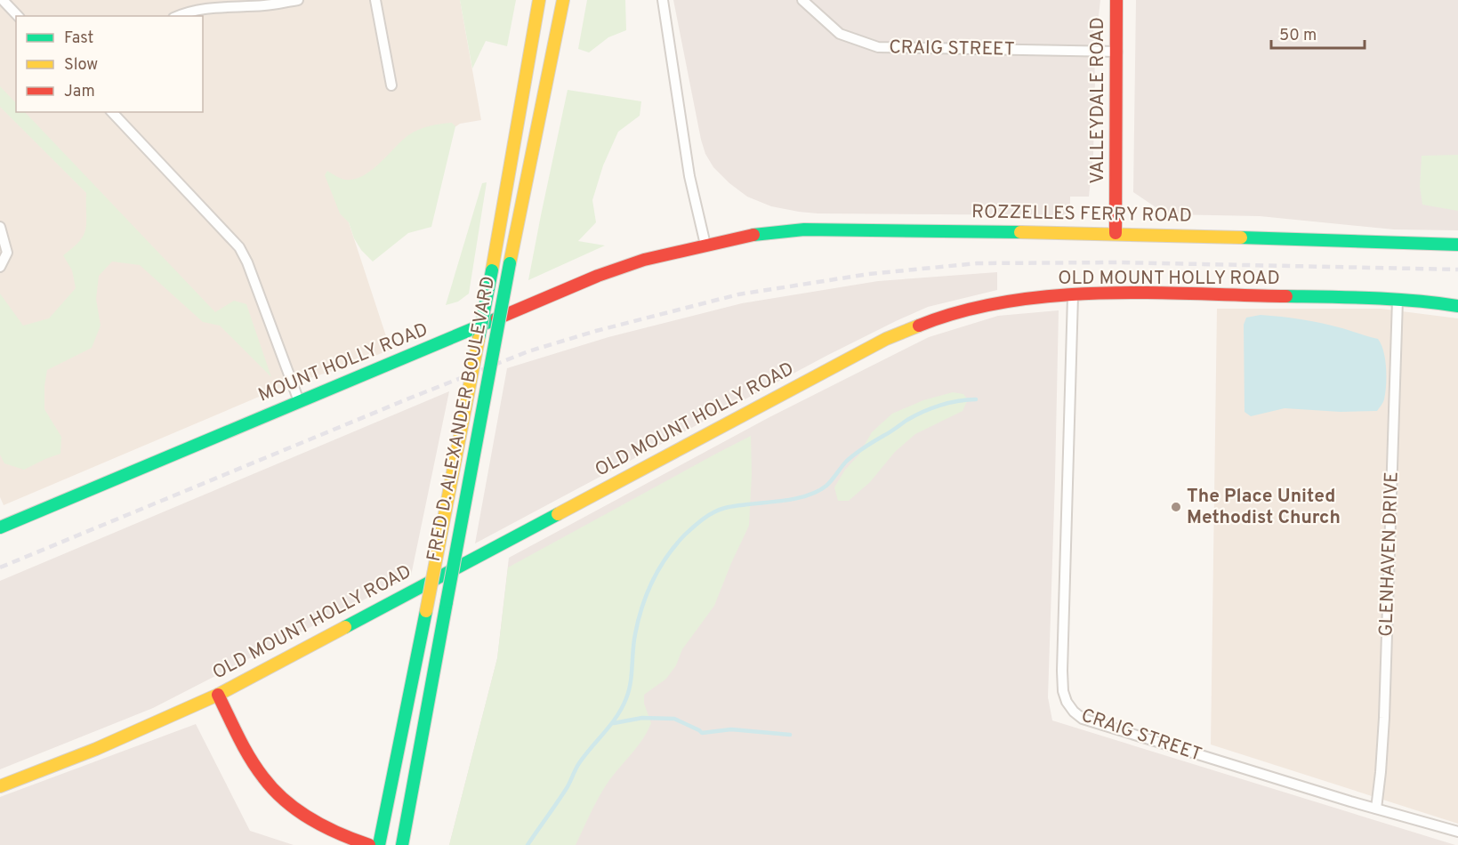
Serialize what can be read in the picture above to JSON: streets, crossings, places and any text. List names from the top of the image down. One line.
{"streets":{"street":["CRAIG STREET","VALLEYDALE ROAD","ROZZELLES FERRY ROAD","OLD MOUNT HOLLY ROAD","MOUNT HOLLY ROAD","FRED D. ALEXANDER BOULEVARD","GLENHAVEN DRIVE"]},"crossings":[["CRAIG STREET","VALLEYDALE ROAD"],["CRAIG STREET","OLD MOUNT HOLLY ROAD"],["CRAIG STREET","GLENHAVEN DRIVE"],["VALLEYDALE ROAD","ROZZELLES FERRY ROAD"],["ROZZELLES FERRY ROAD","MOUNT HOLLY ROAD"],["OLD MOUNT HOLLY ROAD","GLENHAVEN DRIVE"]],"places":["The Place United Methodist Church"],"legend":["Fast","Slow","Jam"],"scale_bar":"50 m"}
